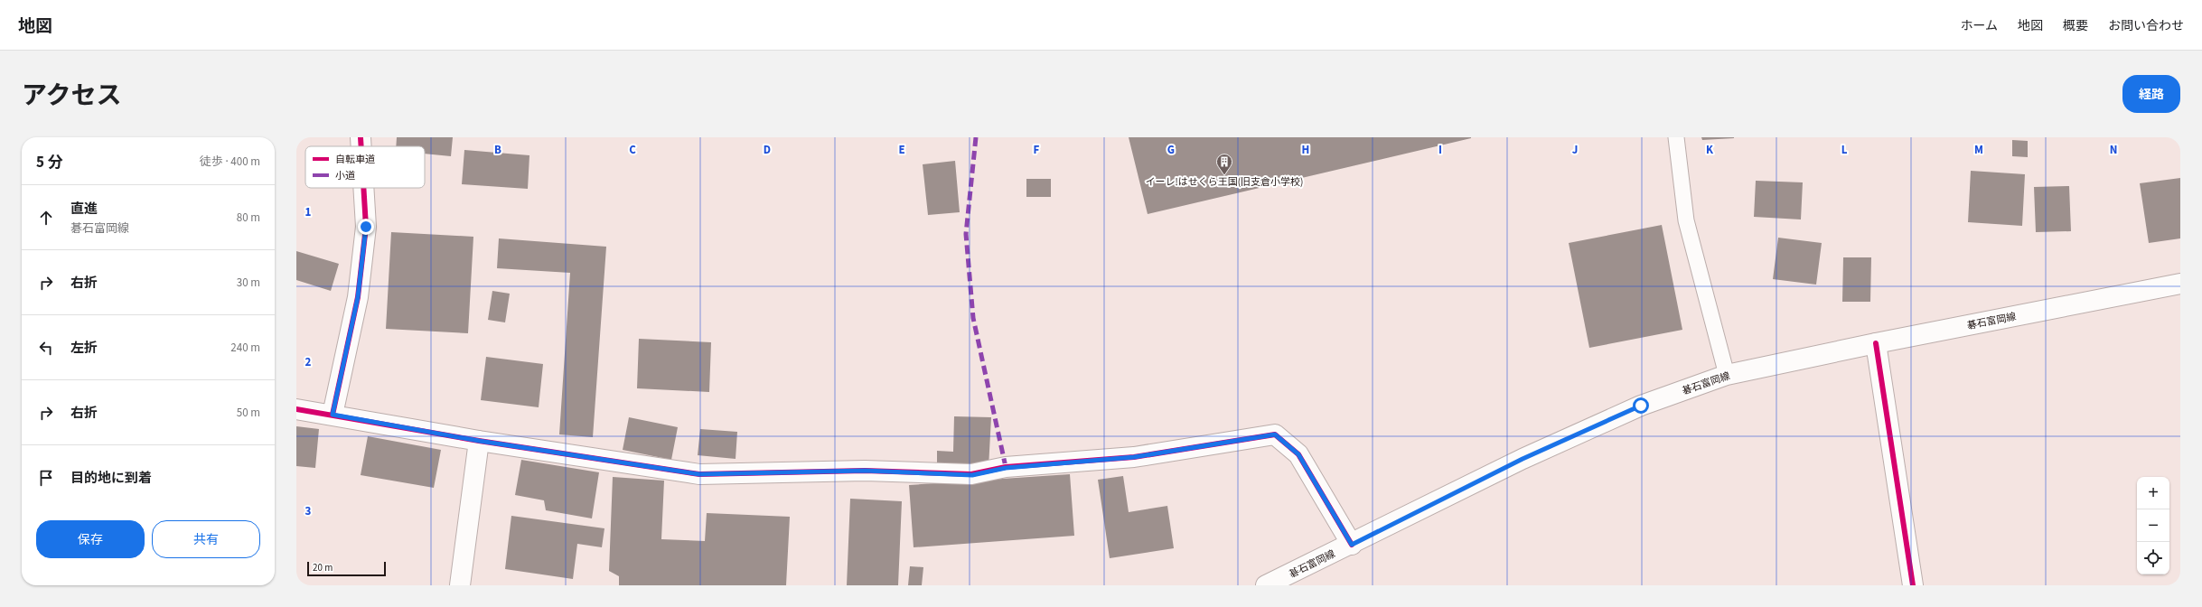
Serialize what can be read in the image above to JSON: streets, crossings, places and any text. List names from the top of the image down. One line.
{"streets":{"street":["碁石富岡線"]},"places":{"building":["イーレ!はせくら王国(旧支倉小学校)"]},"legend":["自転車道","小道"],"scale_bar":"20 m","page":{"header":"地図","nav":["ホーム","地図","概要","お問い合わせ"],"title":"アクセス","buttons":["経路",["保存","共有"]],"heading":["5 分","徒歩 · 400 m"],"list":[["直進","碁石富岡線","80 m"],["右折","30 m"],["左折","240 m"],["右折","50 m"],"目的地に到着"],"map_buttons":["+","−"],"scale":"20 m"},"grid":{"columns":["B","C","D","E","F","G","H","I","J","K","L","M","N"],"rows":["1","2","3"]}}
